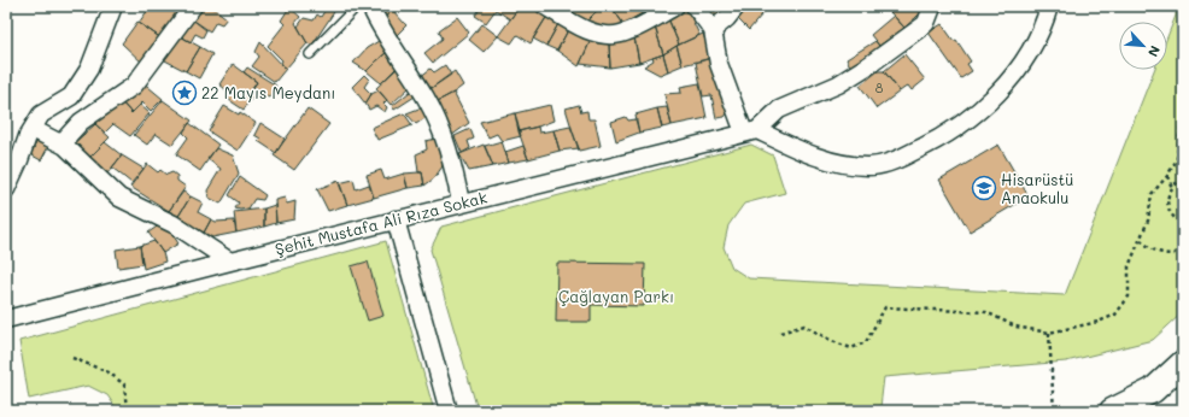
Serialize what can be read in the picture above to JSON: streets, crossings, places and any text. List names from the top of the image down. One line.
{"streets":{"street":["Şehit Mustafa Ali Rıza Sokak"]},"parks":["Çağlayan Parkı"],"places":{"place":["22 Mayıs Meydanı"],"school or university":["Hisarüstü Anaokulu"]},"house_numbers":["8"],"north":"bottom right"}
